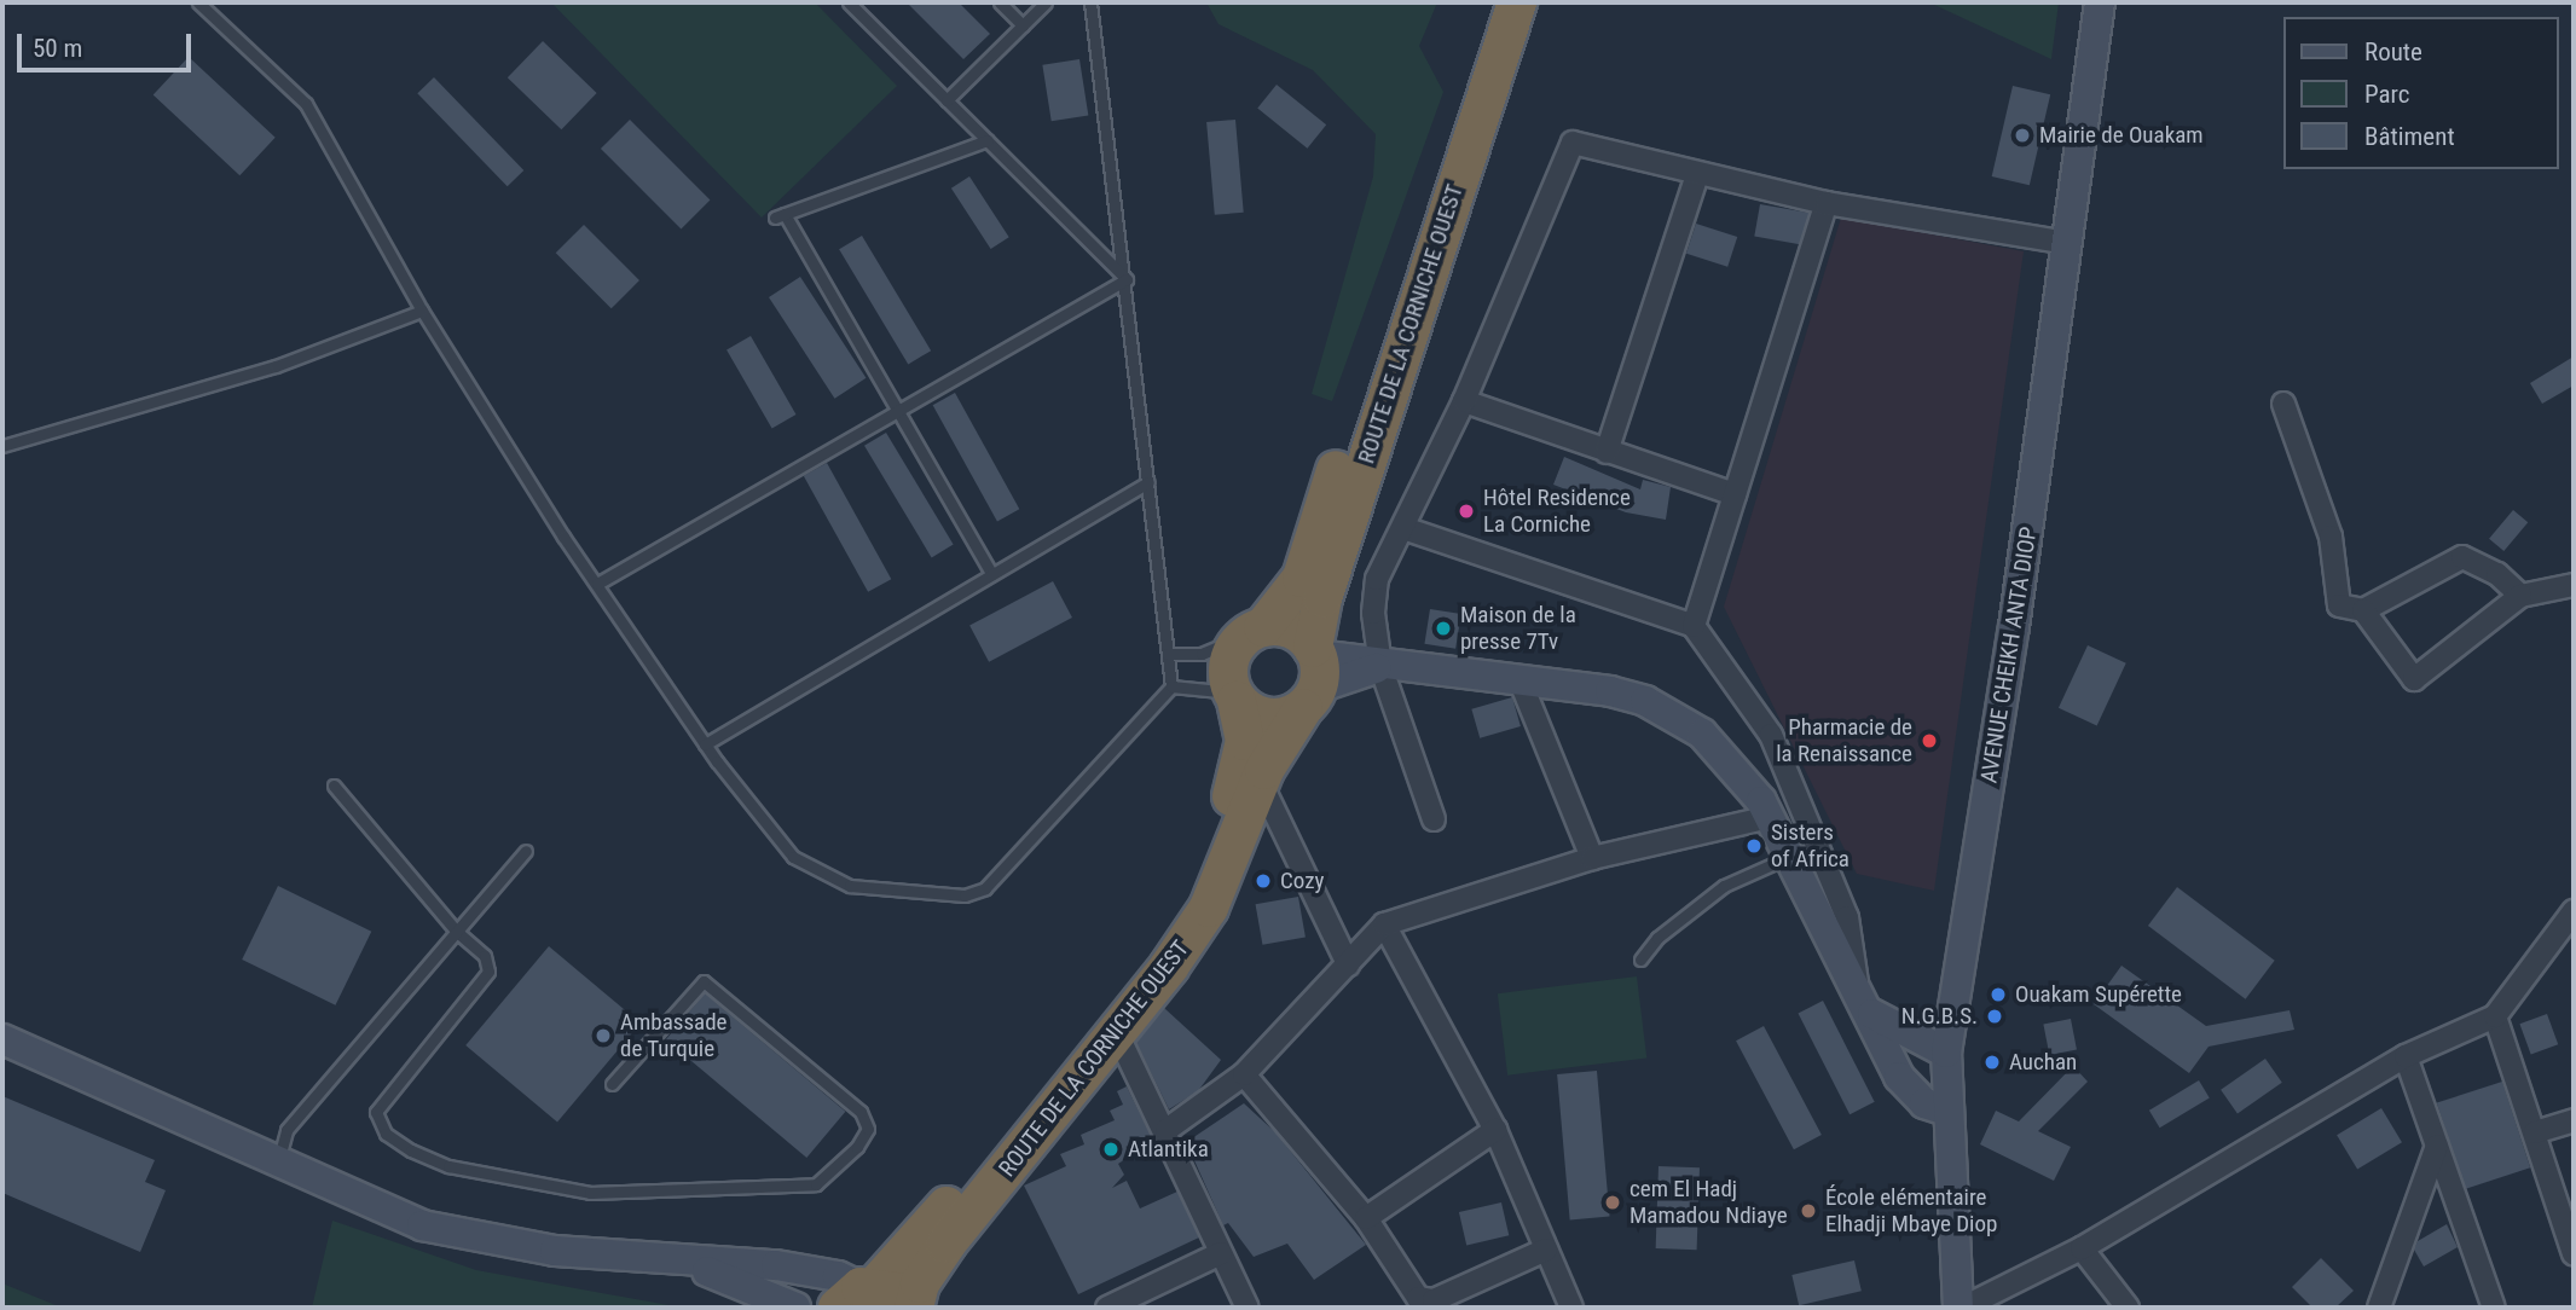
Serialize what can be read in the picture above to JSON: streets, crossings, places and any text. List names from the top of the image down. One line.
{"streets":{"highway":["ROUTE DE LA CORNICHE OUEST"],"street":["AVENUE CHEIKH ANTA DIOP"]},"places":["Mairie de Ouakam","Hôtel Residence La Corniche","Maison de la presse 7Tv","Pharmacie de la Renaissance","Sisters of Africa","Cozy","Ouakam Supérette","N.G.B.S.","Ambassade de Turquie","Auchan","Atlantika","cem El Hadj Mamadou Ndiaye","École elémentaire Elhadji Mbaye Diop"],"legend":["Route","Parc","Bâtiment"],"scale_bar":"50 m"}
